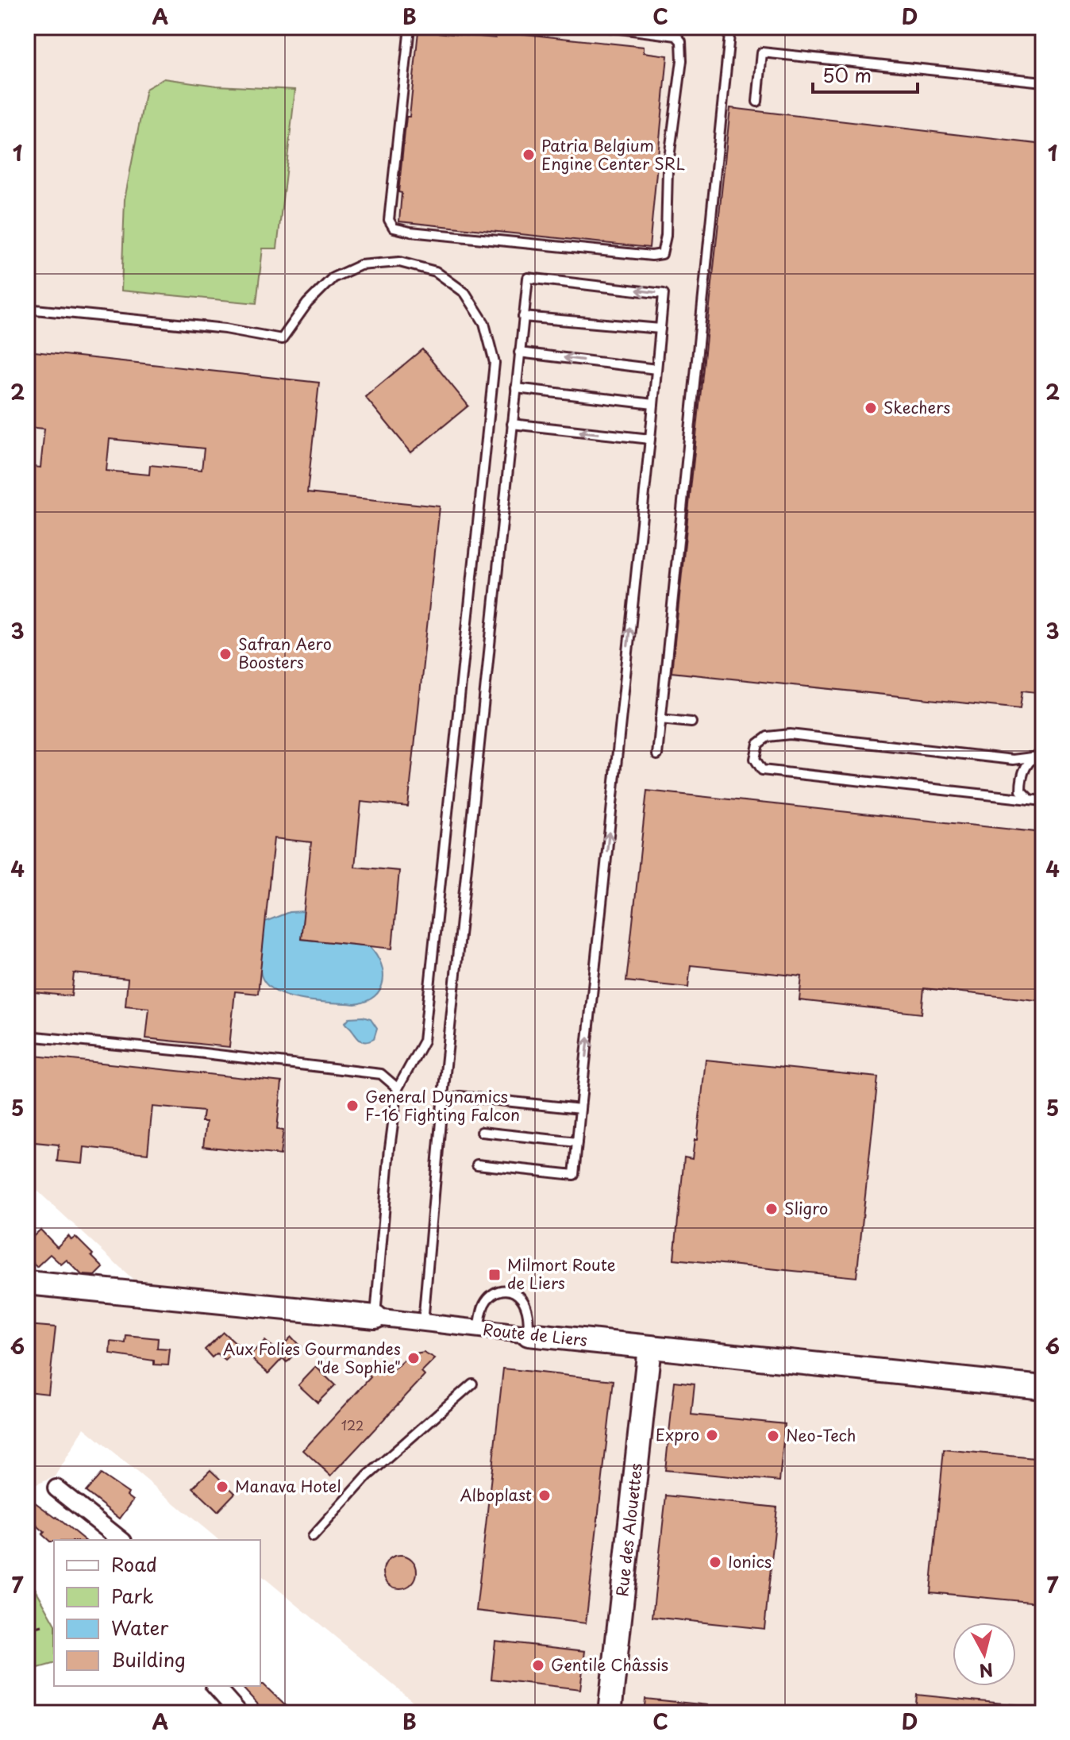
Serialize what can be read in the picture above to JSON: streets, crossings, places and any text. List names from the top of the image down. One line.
{"streets":{"street":["Route de Liers","Rue des Alouettes"]},"crossings":[["Route de Liers","Rue des Alouettes"]],"places":{"other":["Patria Belgium Engine Center SRL","Skechers","Safran Aero Boosters","General Dynamics F-16 Fighting Falcon","Sligro","Aux Folies Gourmandes \"de Sophie\"","Expro","Neo-Tech","Manava Hotel","Alboplast","Ionics","Gentile Châssis"],"transit":["Milmort Route de Liers"]},"house_numbers":["122"],"legend":["Road","Park","Water","Building"],"scale_bar":"50 m","north":"bottom","grid":{"columns":["A","B","C","D"],"rows":["1","2","3","4","5","6","7"]}}
